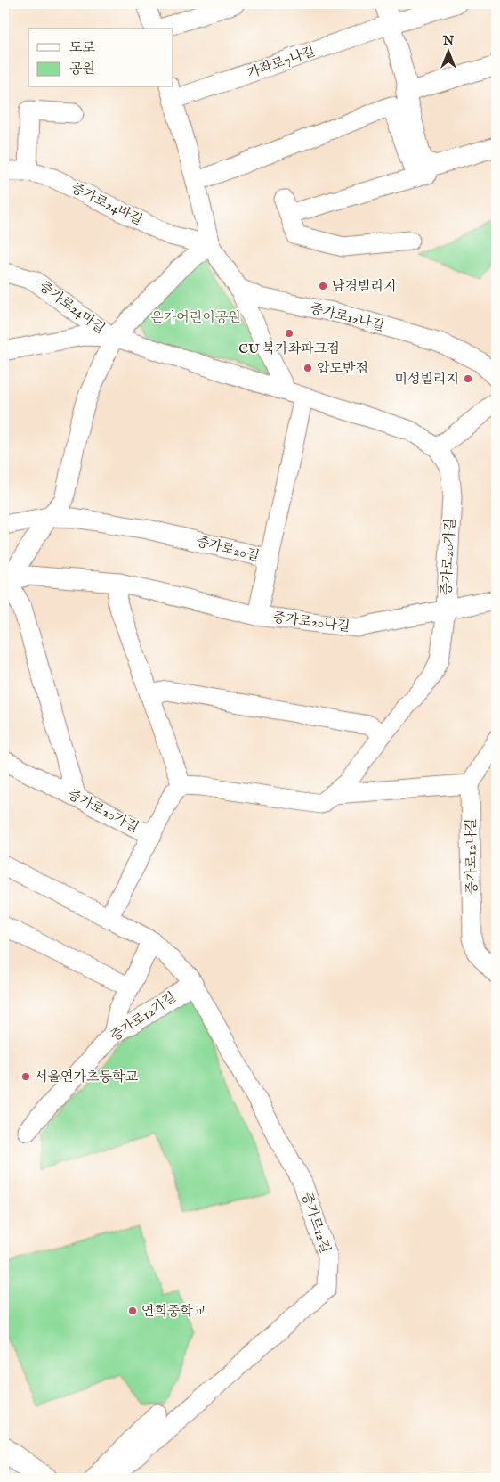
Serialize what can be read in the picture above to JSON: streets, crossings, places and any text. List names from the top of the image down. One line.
{"streets":{"street":["가좌로7나길","증가로24바길","증가로24마길","증가로12나길","증가로20길","증가로20가길","증가로20나길","증가로12가길","증가로12길"]},"crossings":[["증가로24마길","증가로20가길"],["증가로12나길","증가로20가길"],["증가로20길","증가로20가길"],["증가로20길","증가로20나길"],["증가로20가길","증가로20나길"],["증가로12가길","증가로12길"]],"parks":["은가어린이공원"],"places":["남경빌리지","CU 북가좌파크점","압도반점","미성빌리지","서울연가초등학교","연희중학교"],"legend":["도로","공원"],"north":"top"}
